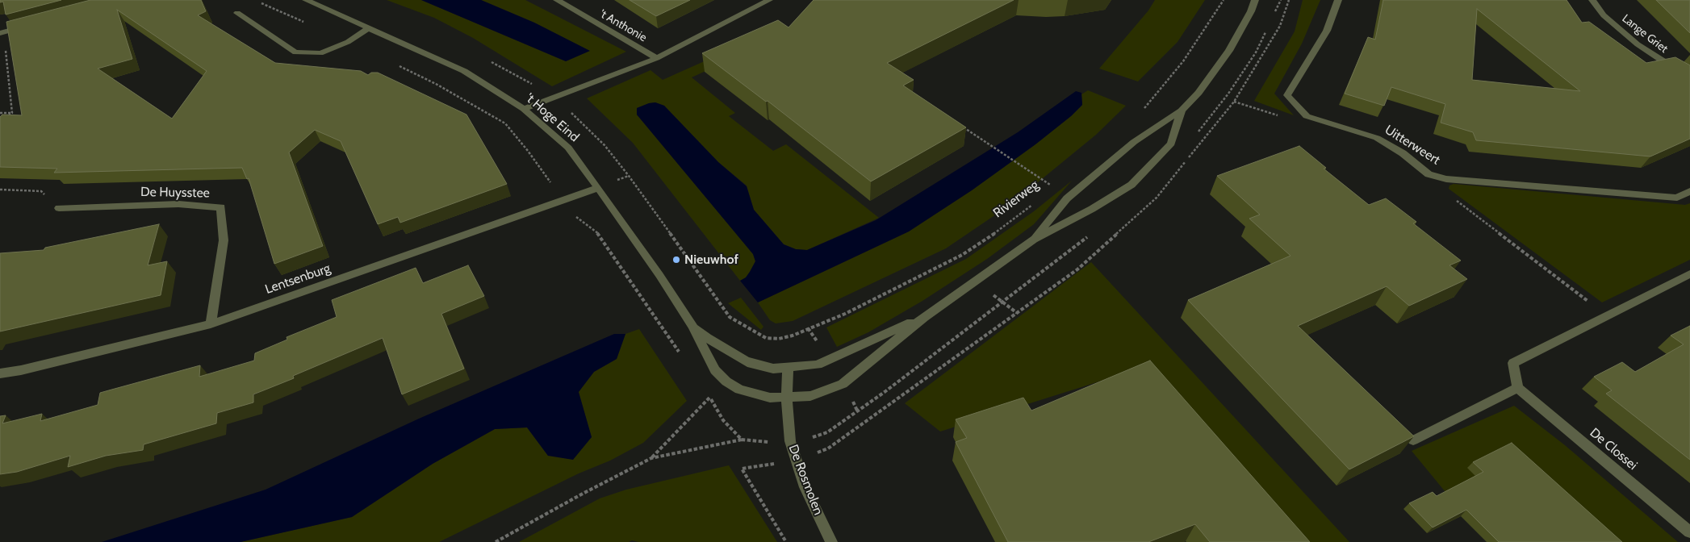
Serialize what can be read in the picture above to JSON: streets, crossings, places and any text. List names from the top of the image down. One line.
{"streets":{"street":["'t Anthonie","Lange Griet","'t Hoge Eind","Uitterweert","De Huysstee","Lentsenburg","De Clossei","De Rosmolen"],"path":["Rivierweg"]},"crossings":[["'t Hoge Eind","Lentsenburg"],["'t Hoge Eind","De Rosmolen"],["De Huysstee","Lentsenburg"]],"places":["Nieuwhof"]}
